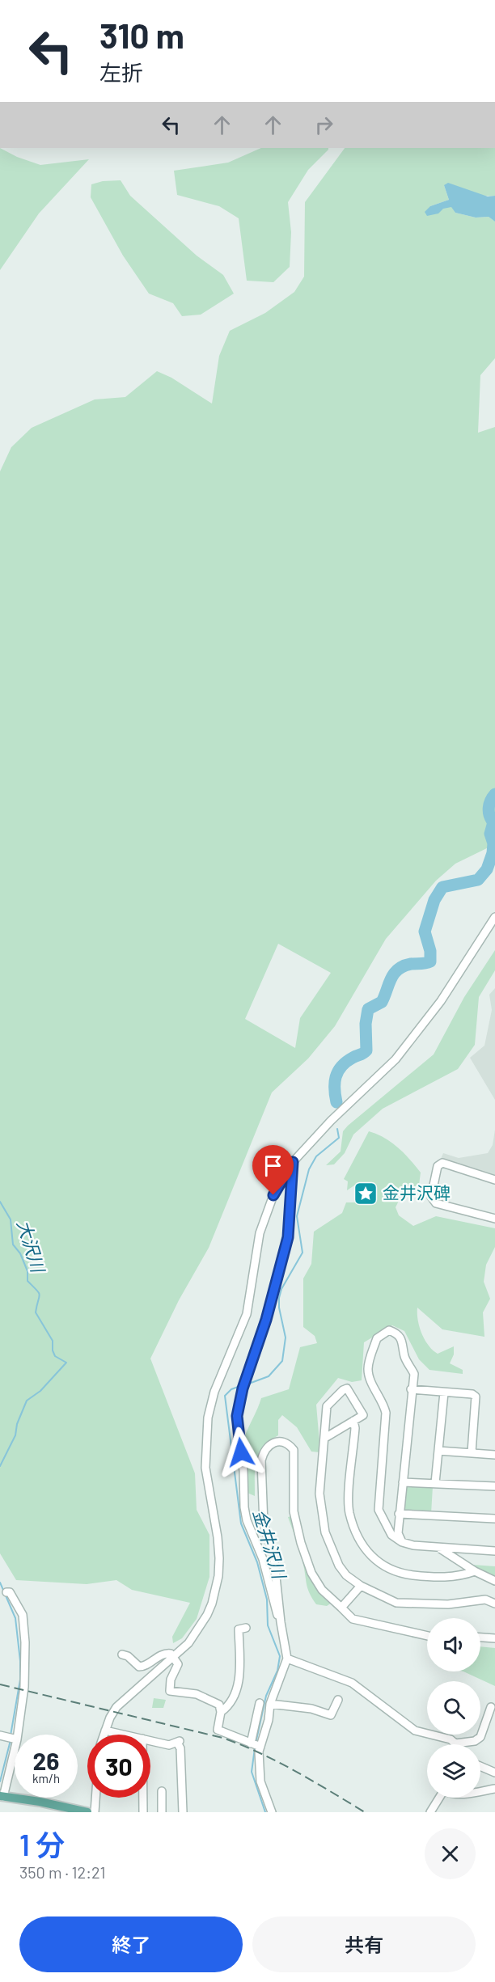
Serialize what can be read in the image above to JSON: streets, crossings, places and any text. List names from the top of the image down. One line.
{"water":["大沢川","金井沢川"],"places":{"place":["金井沢碑"]},"page":{"turn":["310 m","左折"],"speed":"26 km/h","limit":"30","heading":["1 分","350 m · 12:21"],"buttons":["終了","共有"]}}
